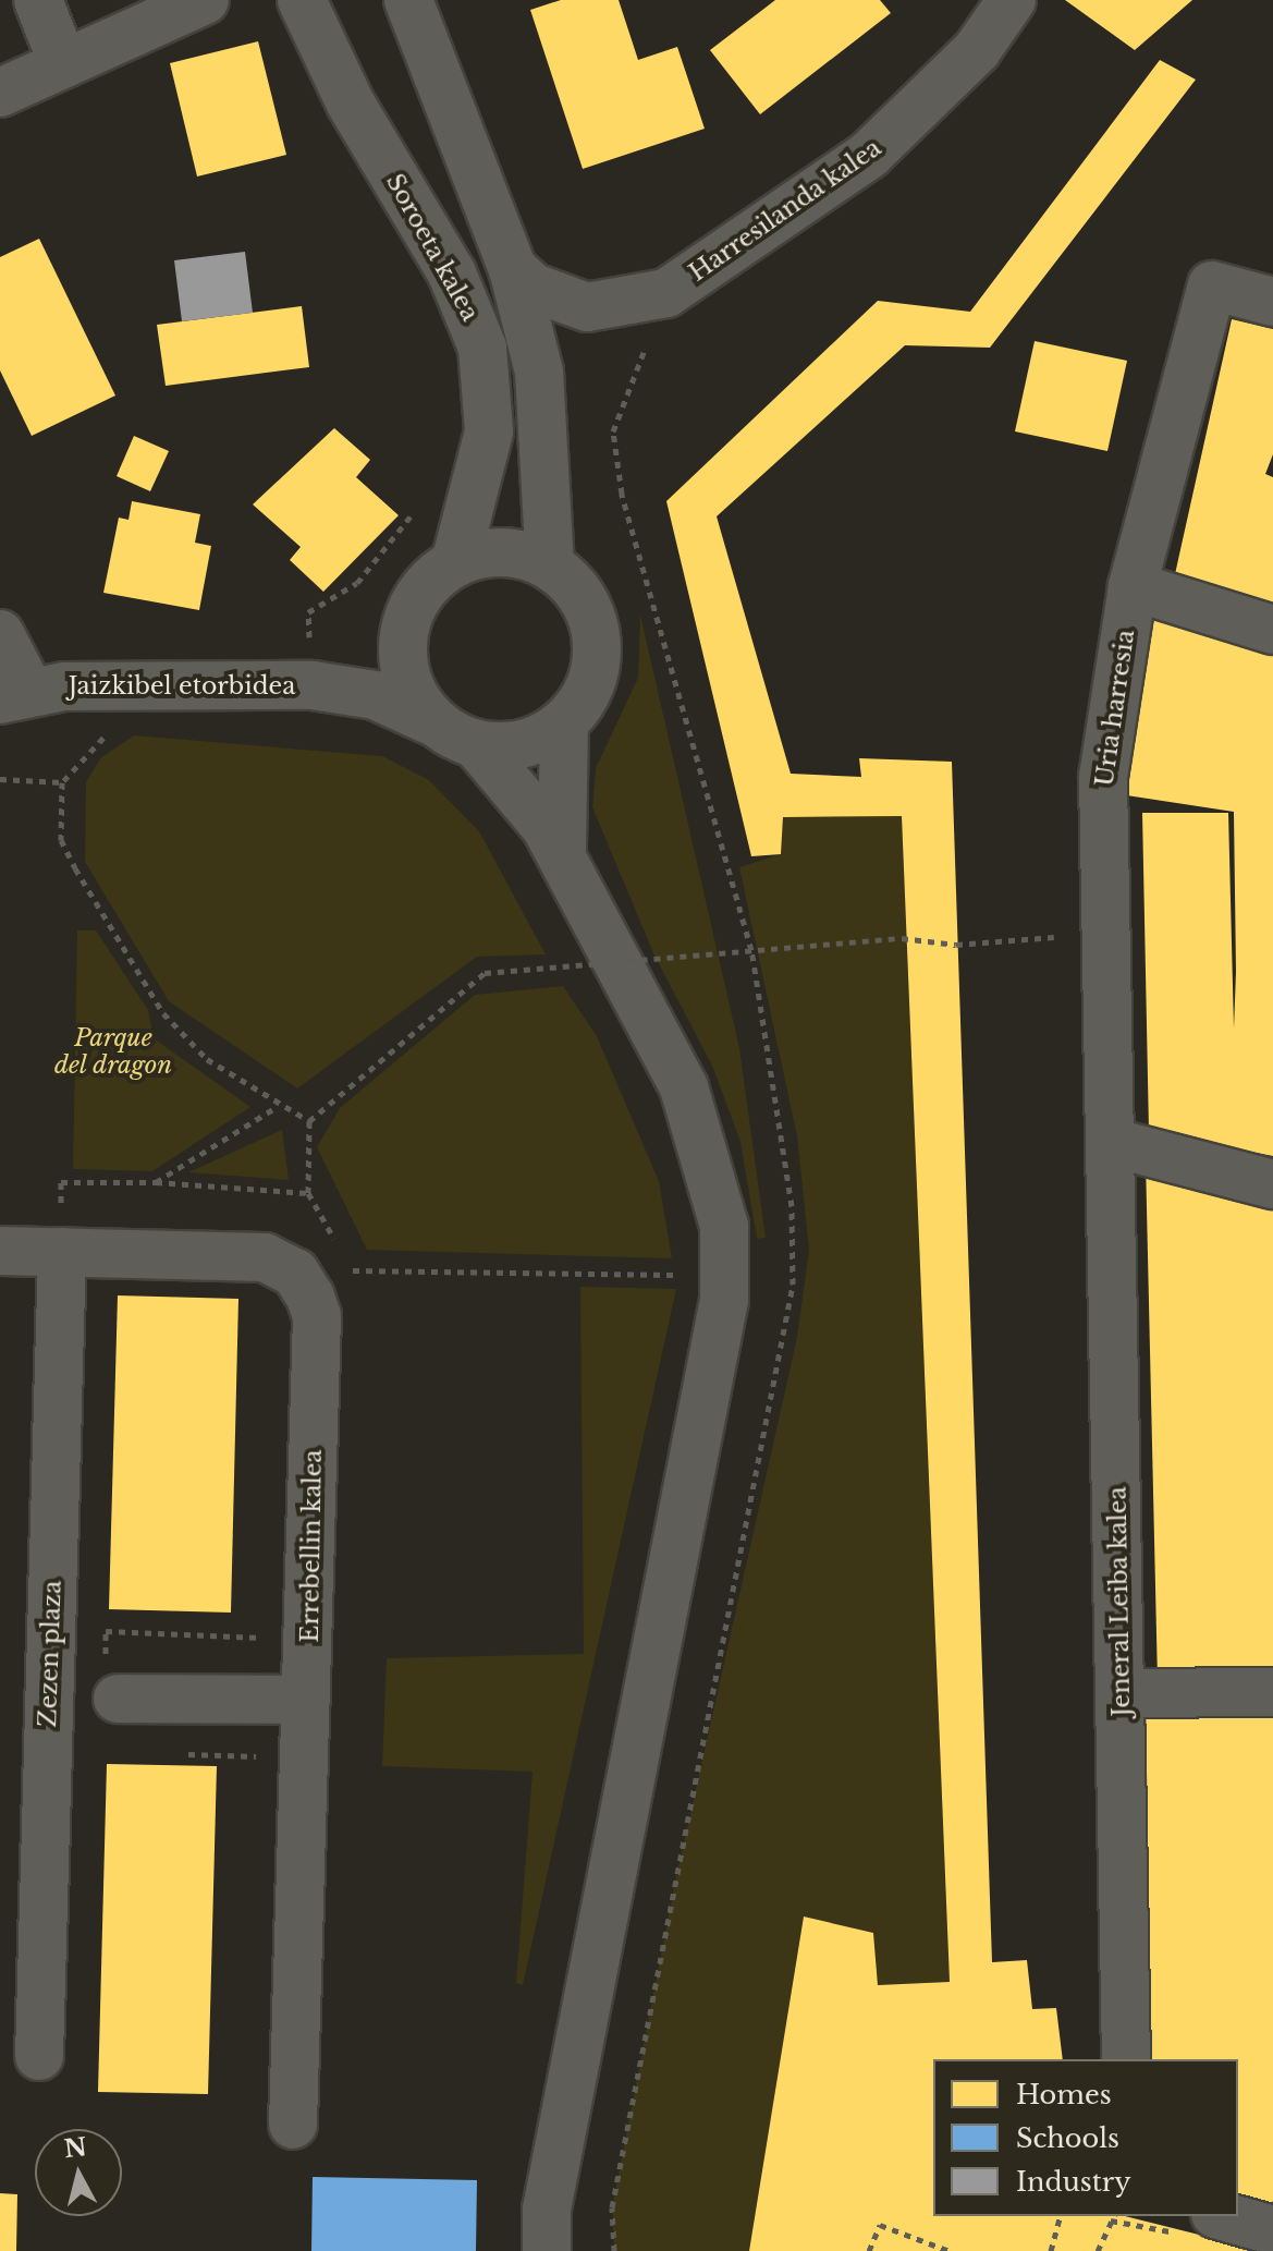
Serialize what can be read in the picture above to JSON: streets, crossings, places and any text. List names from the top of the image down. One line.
{"streets":{"street":["Harresilanda kalea","Soroeta kalea","Jaizkibel etorbidea","Uria harresia","Errebellin kalea","Jeneral Leiba kalea","Zezen plaza"]},"crossings":[["Soroeta kalea","Jaizkibel etorbidea"],["Uria harresia","Jeneral Leiba kalea"],["Errebellin kalea","Zezen plaza"]],"parks":["Parque del dragon"],"legend":["Homes","Schools","Industry"],"north":"top"}
